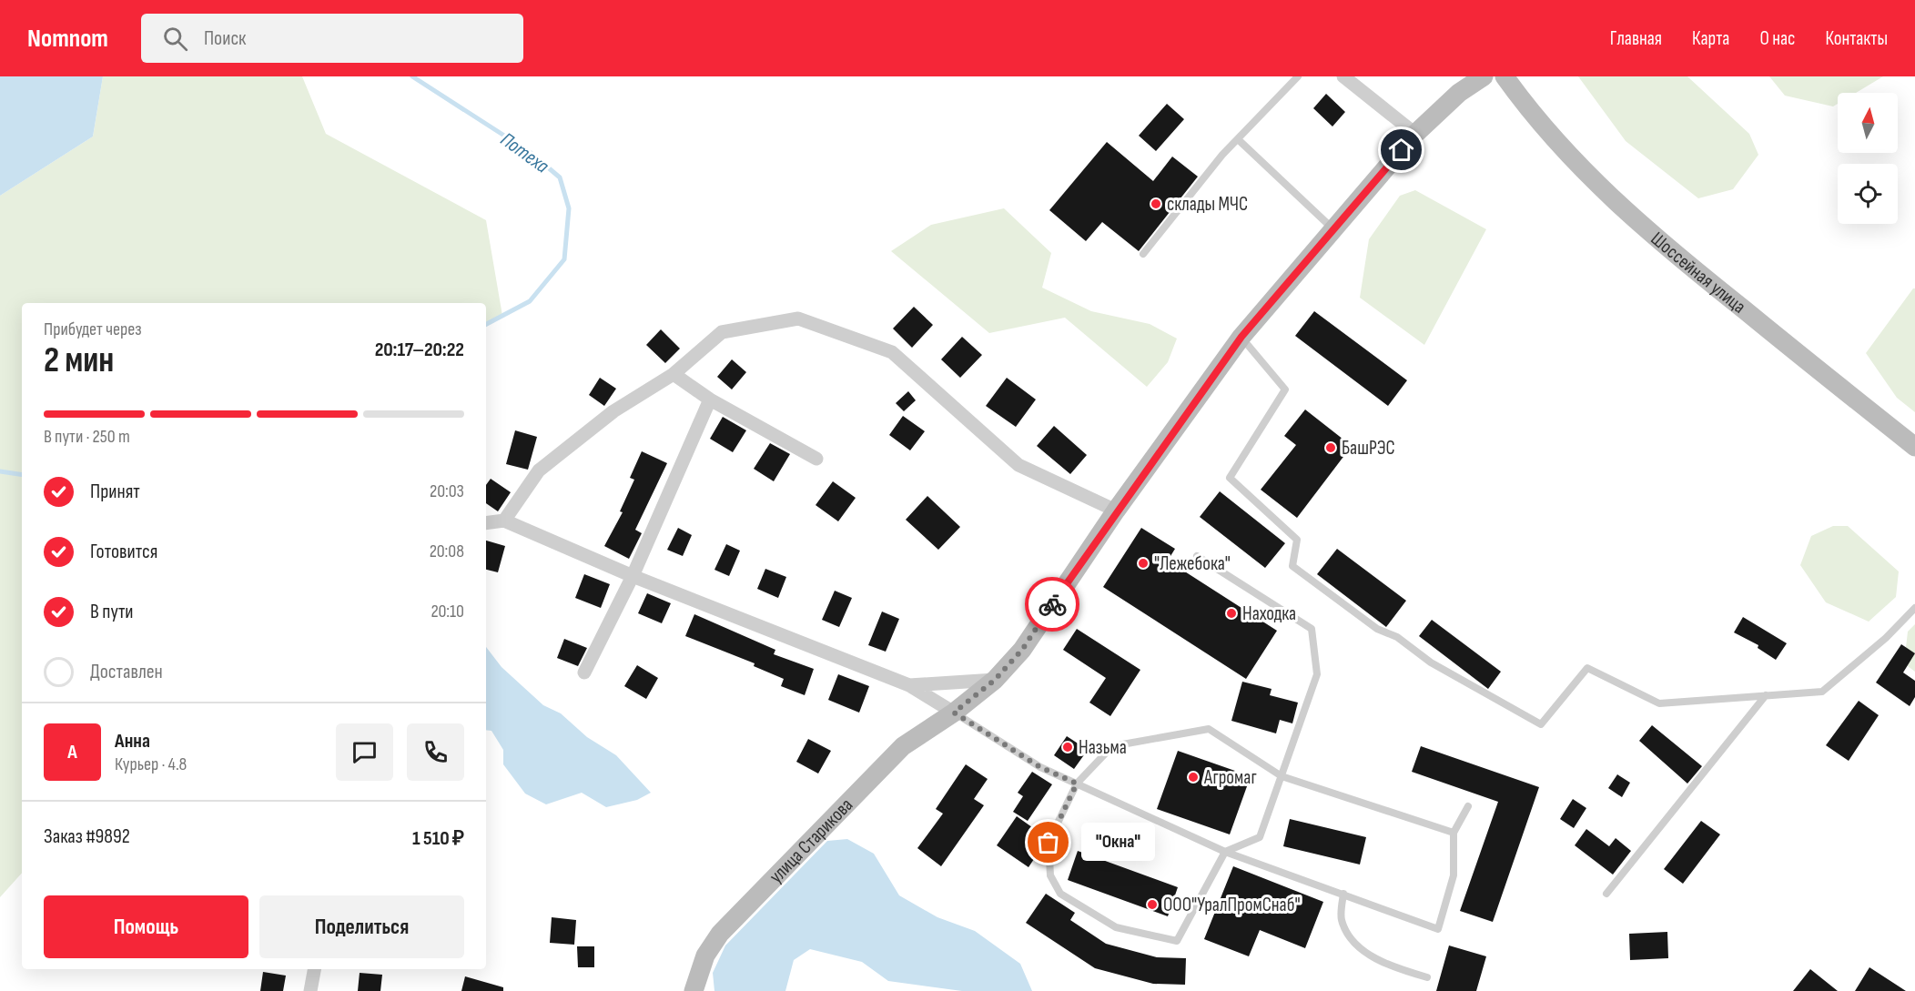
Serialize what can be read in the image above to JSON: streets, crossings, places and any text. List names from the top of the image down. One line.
{"streets":{"street":["Шоссейная улица","улица Старикова"]},"water":["Потеха"],"places":["склады МЧС","БашРЭС","\"Лежебока\"","Находка","Назьма","Агромаг","\"Окна\"","ООО\"УралПромСнаб\""],"north":"top","page":{"header":"Nomnom","search":"Поиск","nav":["Главная","Карта","О нас","Контакты"],"heading":["2 мин","Прибудет через","20:17–20:22"],"panel":["Анна","Курьер · 4.8","Заказ #9892","1 510 ₽"],"bar":"В пути · 250 m","list":[["Принят","20:03"],["Готовится","20:08"],["В пути","20:10"],"Доставлен"],"round":"А","bubble":"\"Окна\"","buttons":["Помощь","Поделиться"]}}
